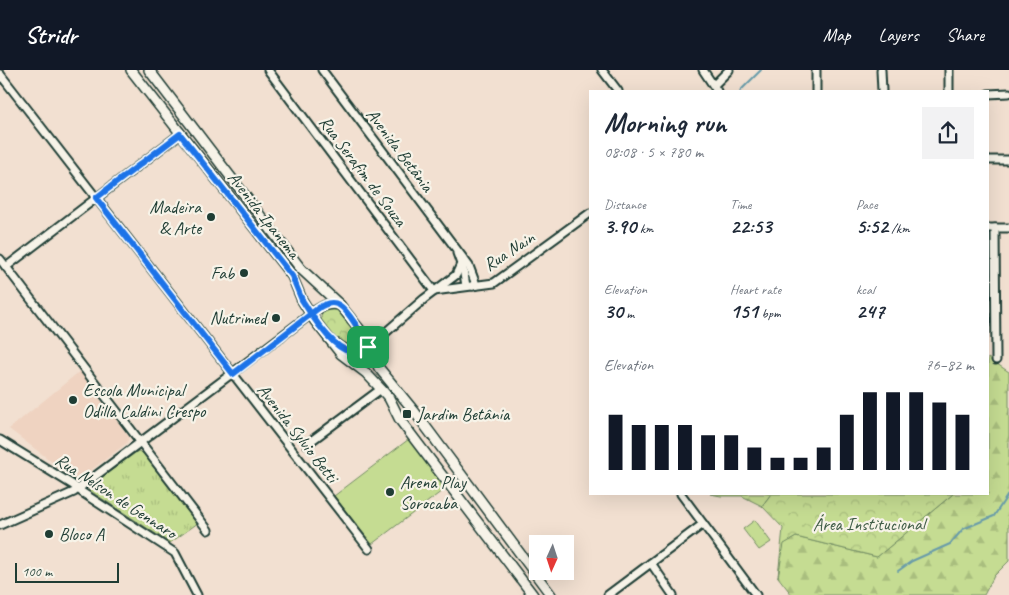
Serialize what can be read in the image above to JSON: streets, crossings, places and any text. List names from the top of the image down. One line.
{"streets":{"main road":["Avenida Ipanema"],"street":["Avenida Betânia","Rua Serafim de Souza","Rua Nain","Avenida Sylvio Betti","Rua Nelson de Gennaro"]},"crossings":[["Avenida Betânia","Rua Nain"],["Rua Serafim de Souza","Rua Nain"],["Avenida Ipanema","Rua Nain"]],"parks":["Área Institucional"],"places":{"other":["Madeira & Arte","Fab","Nutrimed","Escola Municipal Odilla Caldini Crespo","Arena Play Sorocaba","Bloco A"],"transit":["Jardim Betânia"]},"scale_bar":"100 m","north":"bottom","page":{"header":"Stridr","nav":["Map","Layers","Share"],"heading":["Morning run","08:08 · 5 × 780 m"],"stats":[["Distance","3.90 km"],["Time","22:53"],["Pace","5:52 /km"],["Elevation","30 m"],["Heart rate","151 bpm"],["kcal","247"]],"chart":["Elevation","76–82 m"],"scale":"100 m"}}
